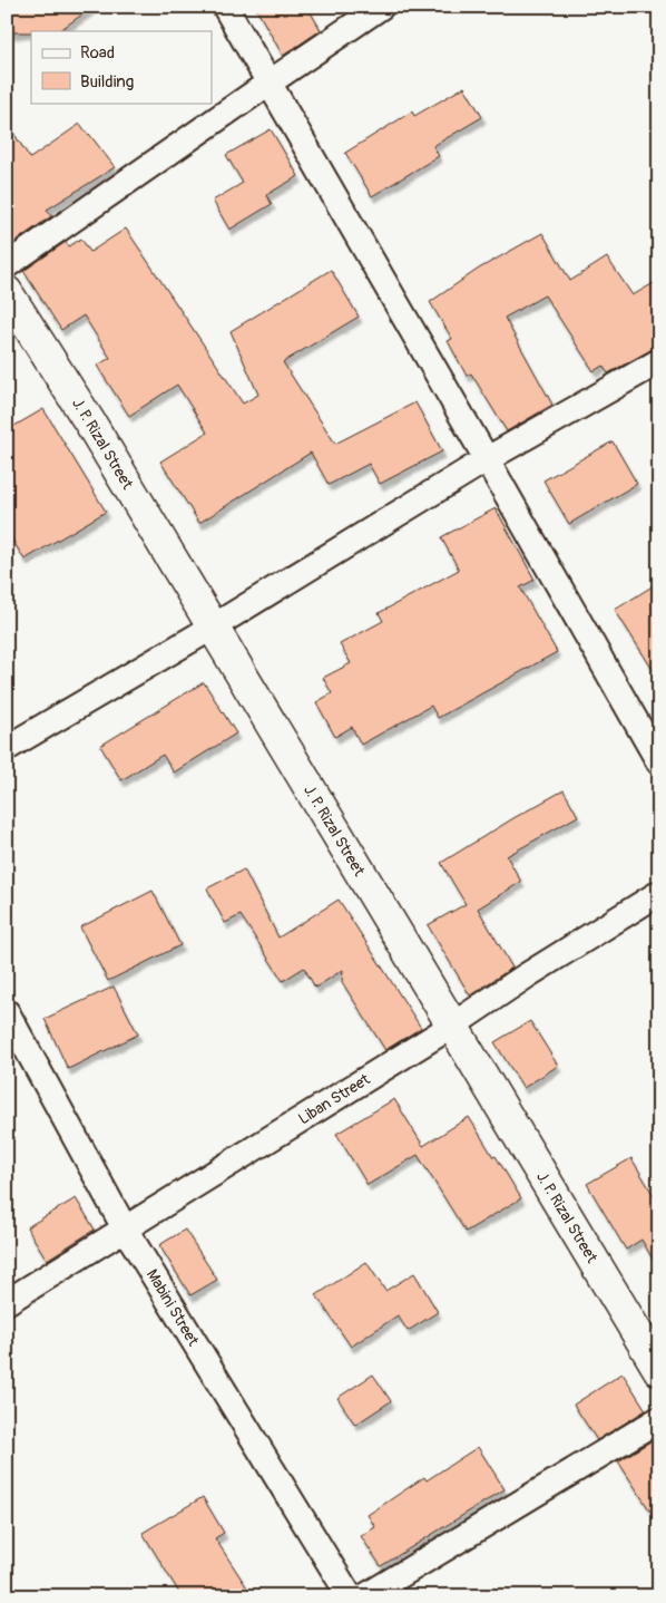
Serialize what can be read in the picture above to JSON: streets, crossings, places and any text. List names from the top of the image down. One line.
{"streets":{"main road":["J. P. Rizal Street"],"street":["Liban Street","Mabini Street"]},"crossings":[["J. P. Rizal Street","Liban Street"],["Liban Street","Mabini Street"]],"legend":["Road","Building"]}
